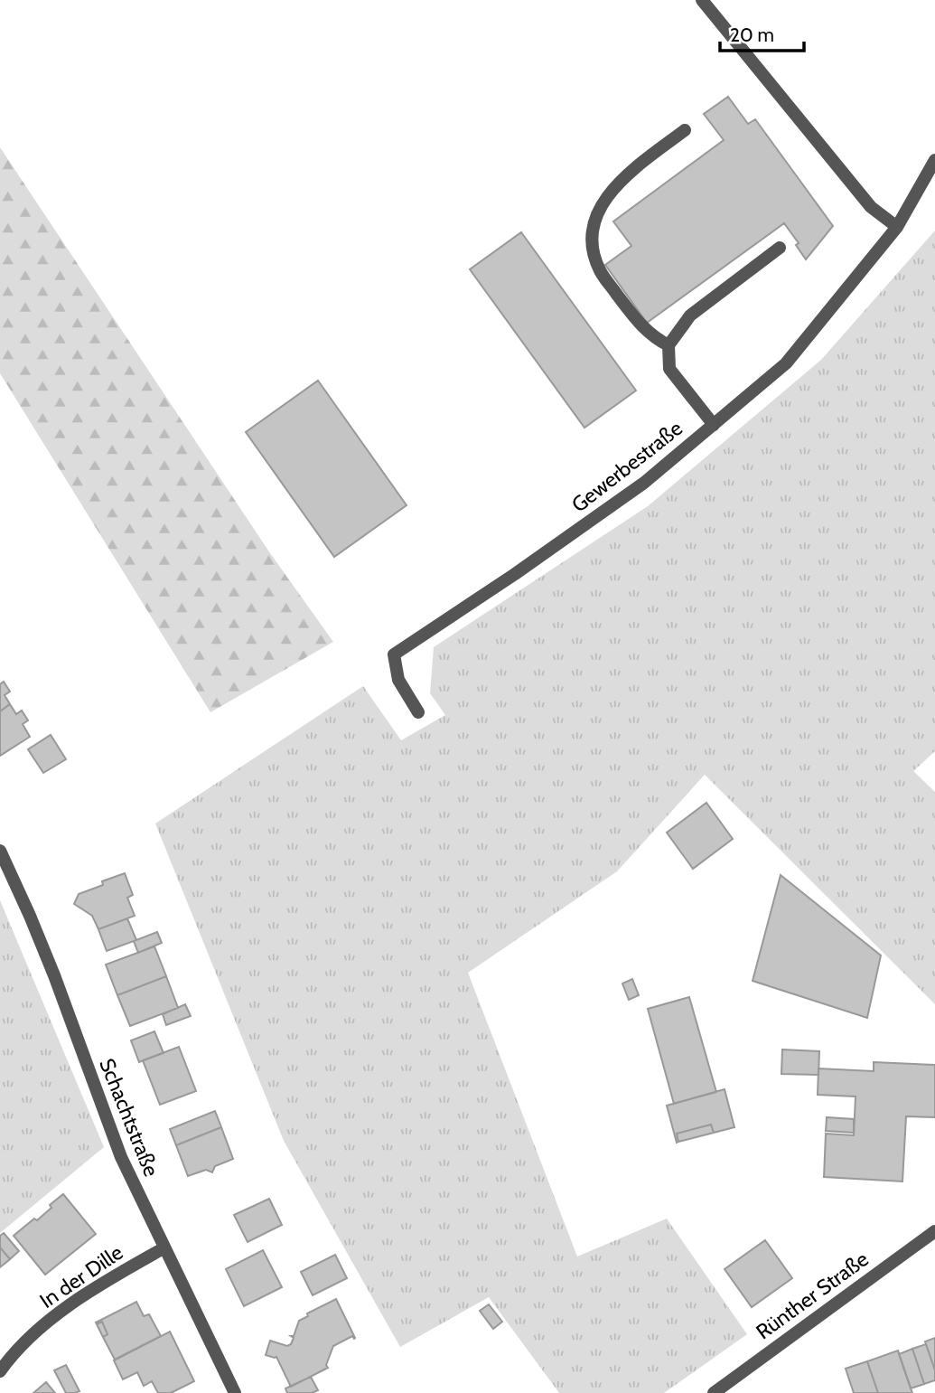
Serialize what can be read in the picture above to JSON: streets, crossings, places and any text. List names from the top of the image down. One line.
{"streets":{"street":["Gewerbestraße","Schachtstraße","In der Dille","Rünther Straße"]},"crossings":[["Schachtstraße","In der Dille"]],"scale_bar":"20 m"}
